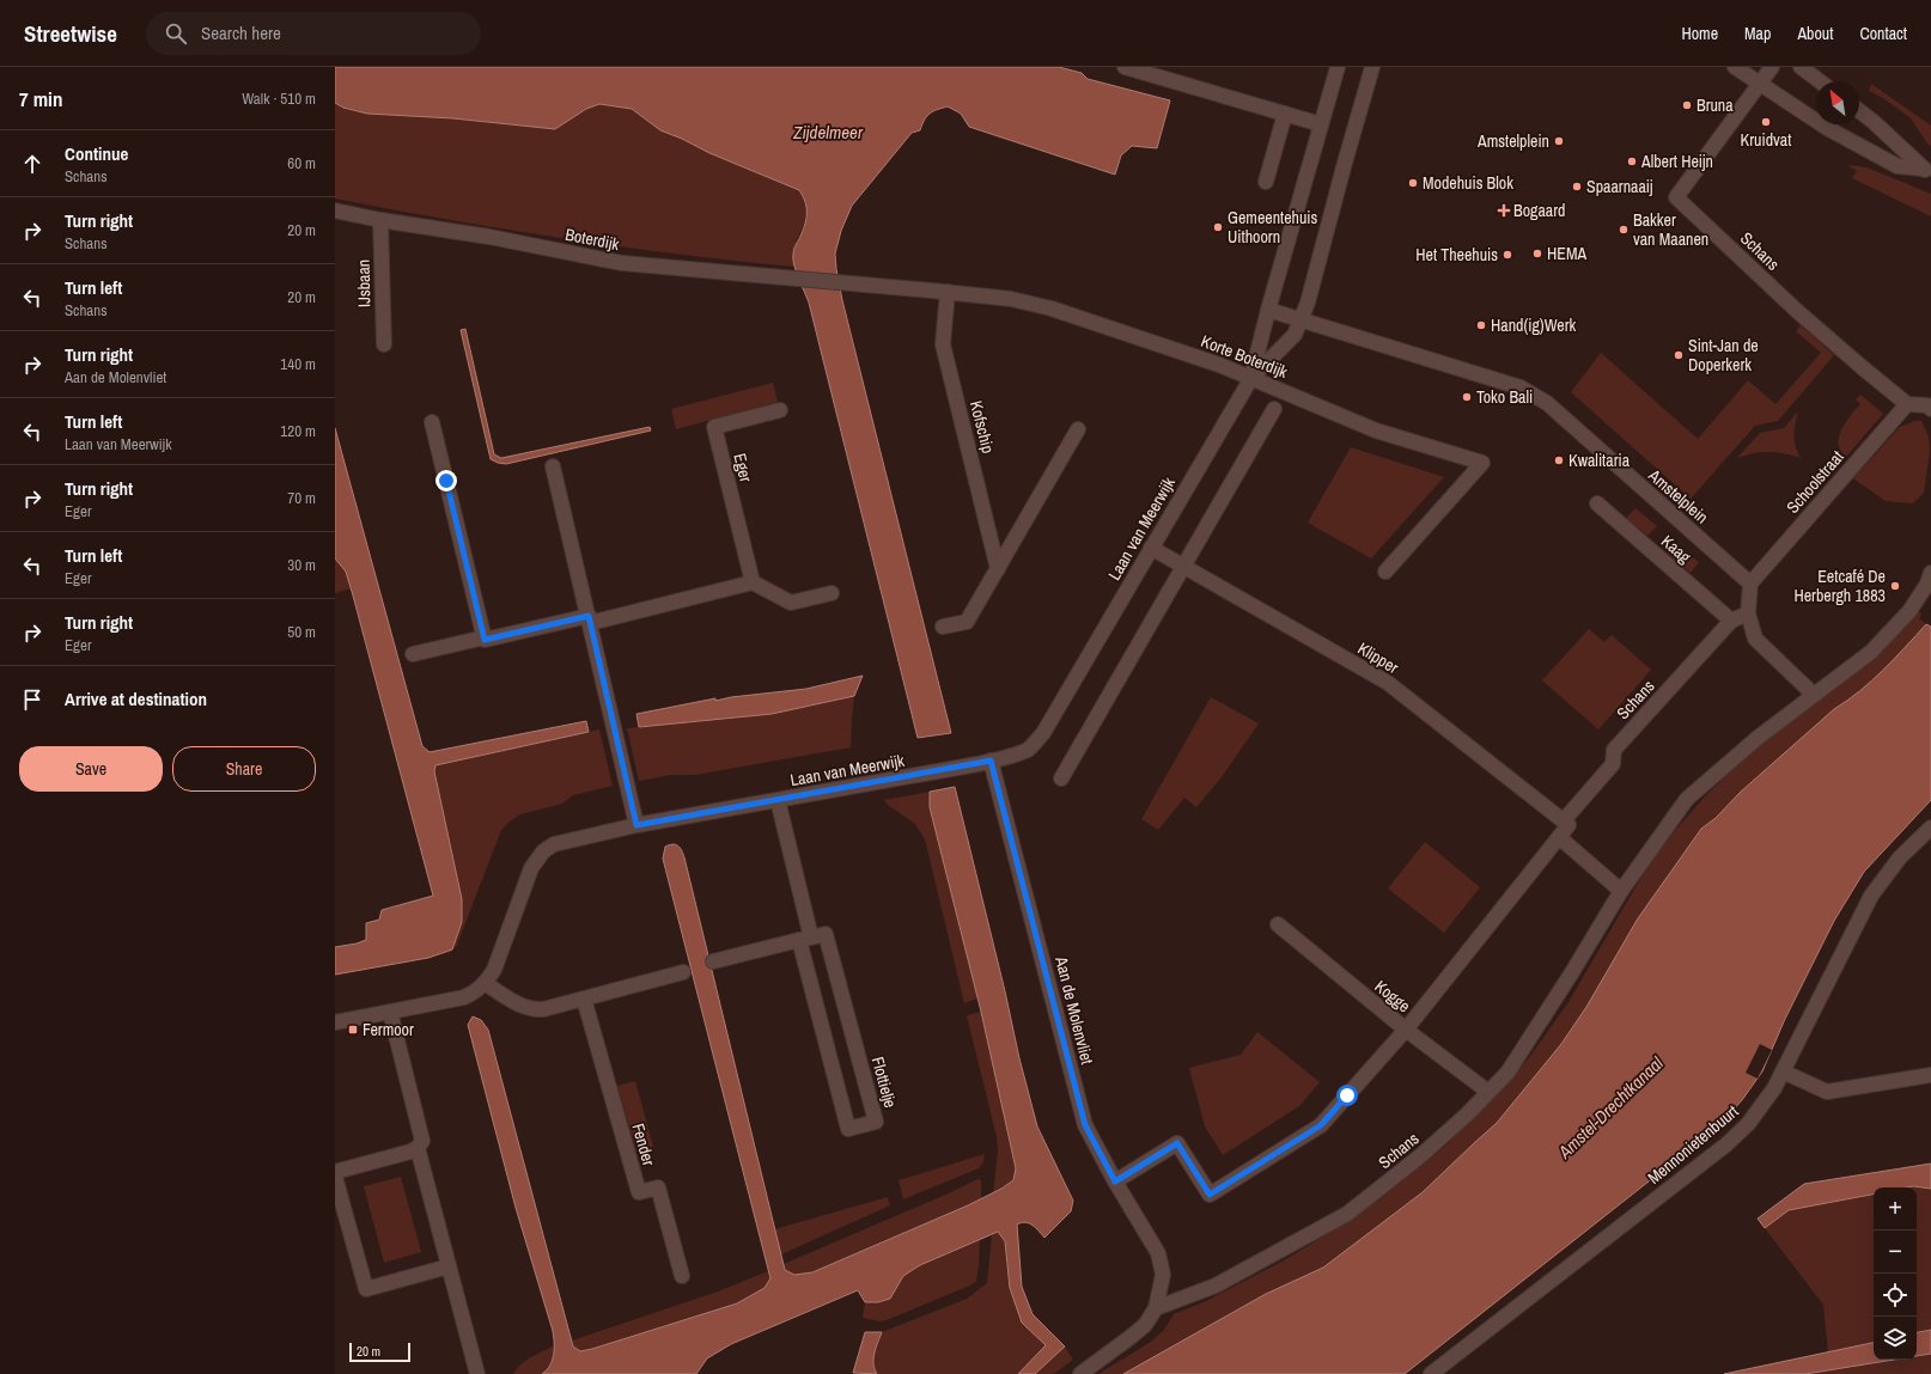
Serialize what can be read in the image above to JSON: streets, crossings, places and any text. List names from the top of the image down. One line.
{"streets":{"street":["Boterdijk","Schans","IJsbaan","Korte Boterdijk","Kofschip","Eger","Schoolstraat","Amstelplein","Laan van Meerwijk","Kaag","Klipper","Kogge","Aan de Molenvliet","Flottielje","Fender","Mennonietenbuurt"]},"crossings":[["Boterdijk","IJsbaan"],["Boterdijk","Korte Boterdijk"],["Schans","Schoolstraat"],["Schans","Kaag"],["Schans","Klipper"],["Schans","Kogge"],["Schans","Aan de Molenvliet"],["Korte Boterdijk","Kofschip"],["Korte Boterdijk","Laan van Meerwijk"],["Schoolstraat","Amstelplein"],["Amstelplein","Laan van Meerwijk"],["Laan van Meerwijk","Klipper"],["Laan van Meerwijk","Aan de Molenvliet"],["Laan van Meerwijk","Flottielje"]],"water":["Zijdelmeer","Amstel-Drechtkanaal"],"places":{"other":["Bruna","Kruidvat","Amstelplein","Albert Heijn","Modehuis Blok","Spaarnaaij","Gemeentehuis Uithoorn","Bakker van Maanen","HEMA","Het Theehuis","Hand(ig)Werk","Sint-Jan de Doperkerk","Toko Bali","Kwalitaria","Eetcafé De Herbergh 1883"],"health":["Bogaard"],"transit":["Fermoor"]},"scale_bar":"20 m","north":"top left","page":{"header":"Streetwise","search":"Search here","nav":["Home","Map","About","Contact"],"heading":["7 min","Walk · 510 m"],"list":[["Continue","Schans","60 m"],["Turn right","Schans","20 m"],["Turn left","Schans","20 m"],["Turn right","Aan de Molenvliet","140 m"],["Turn left","Laan van Meerwijk","120 m"],["Turn right","Eger","70 m"],["Turn left","Eger","30 m"],["Turn right","Eger","50 m"],"Arrive at destination"],"buttons":["Save","Share"],"map_buttons":["+","−"],"scale":"20 m"}}
